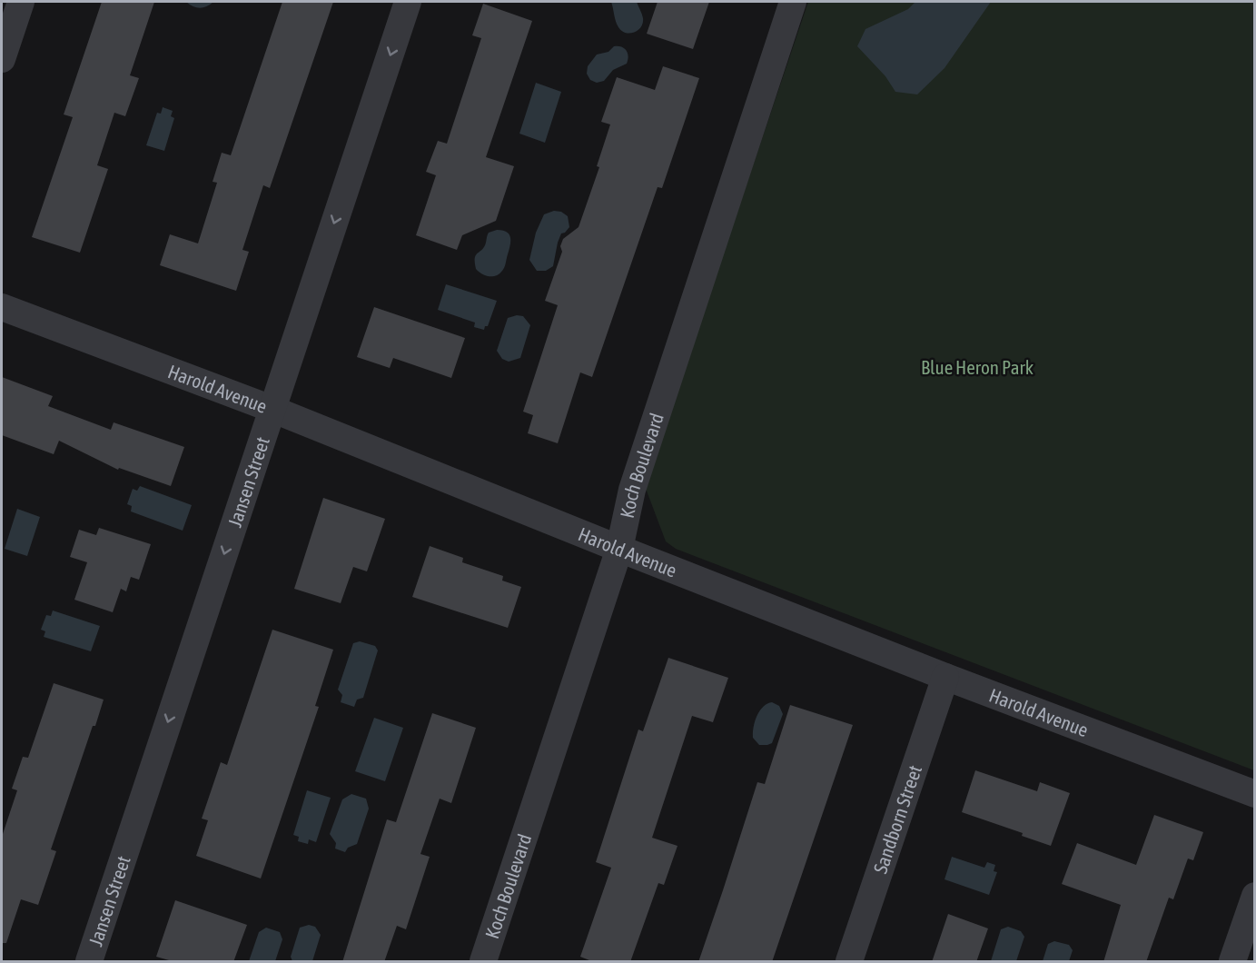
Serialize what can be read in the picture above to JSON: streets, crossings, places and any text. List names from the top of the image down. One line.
{"streets":{"street":["Harold Avenue","Koch Boulevard","Jansen Street","Sandborn Street"]},"crossings":[["Harold Avenue","Koch Boulevard"],["Harold Avenue","Jansen Street"],["Harold Avenue","Sandborn Street"]],"one_way":["Jansen Street"],"parks":["Blue Heron Park"]}
